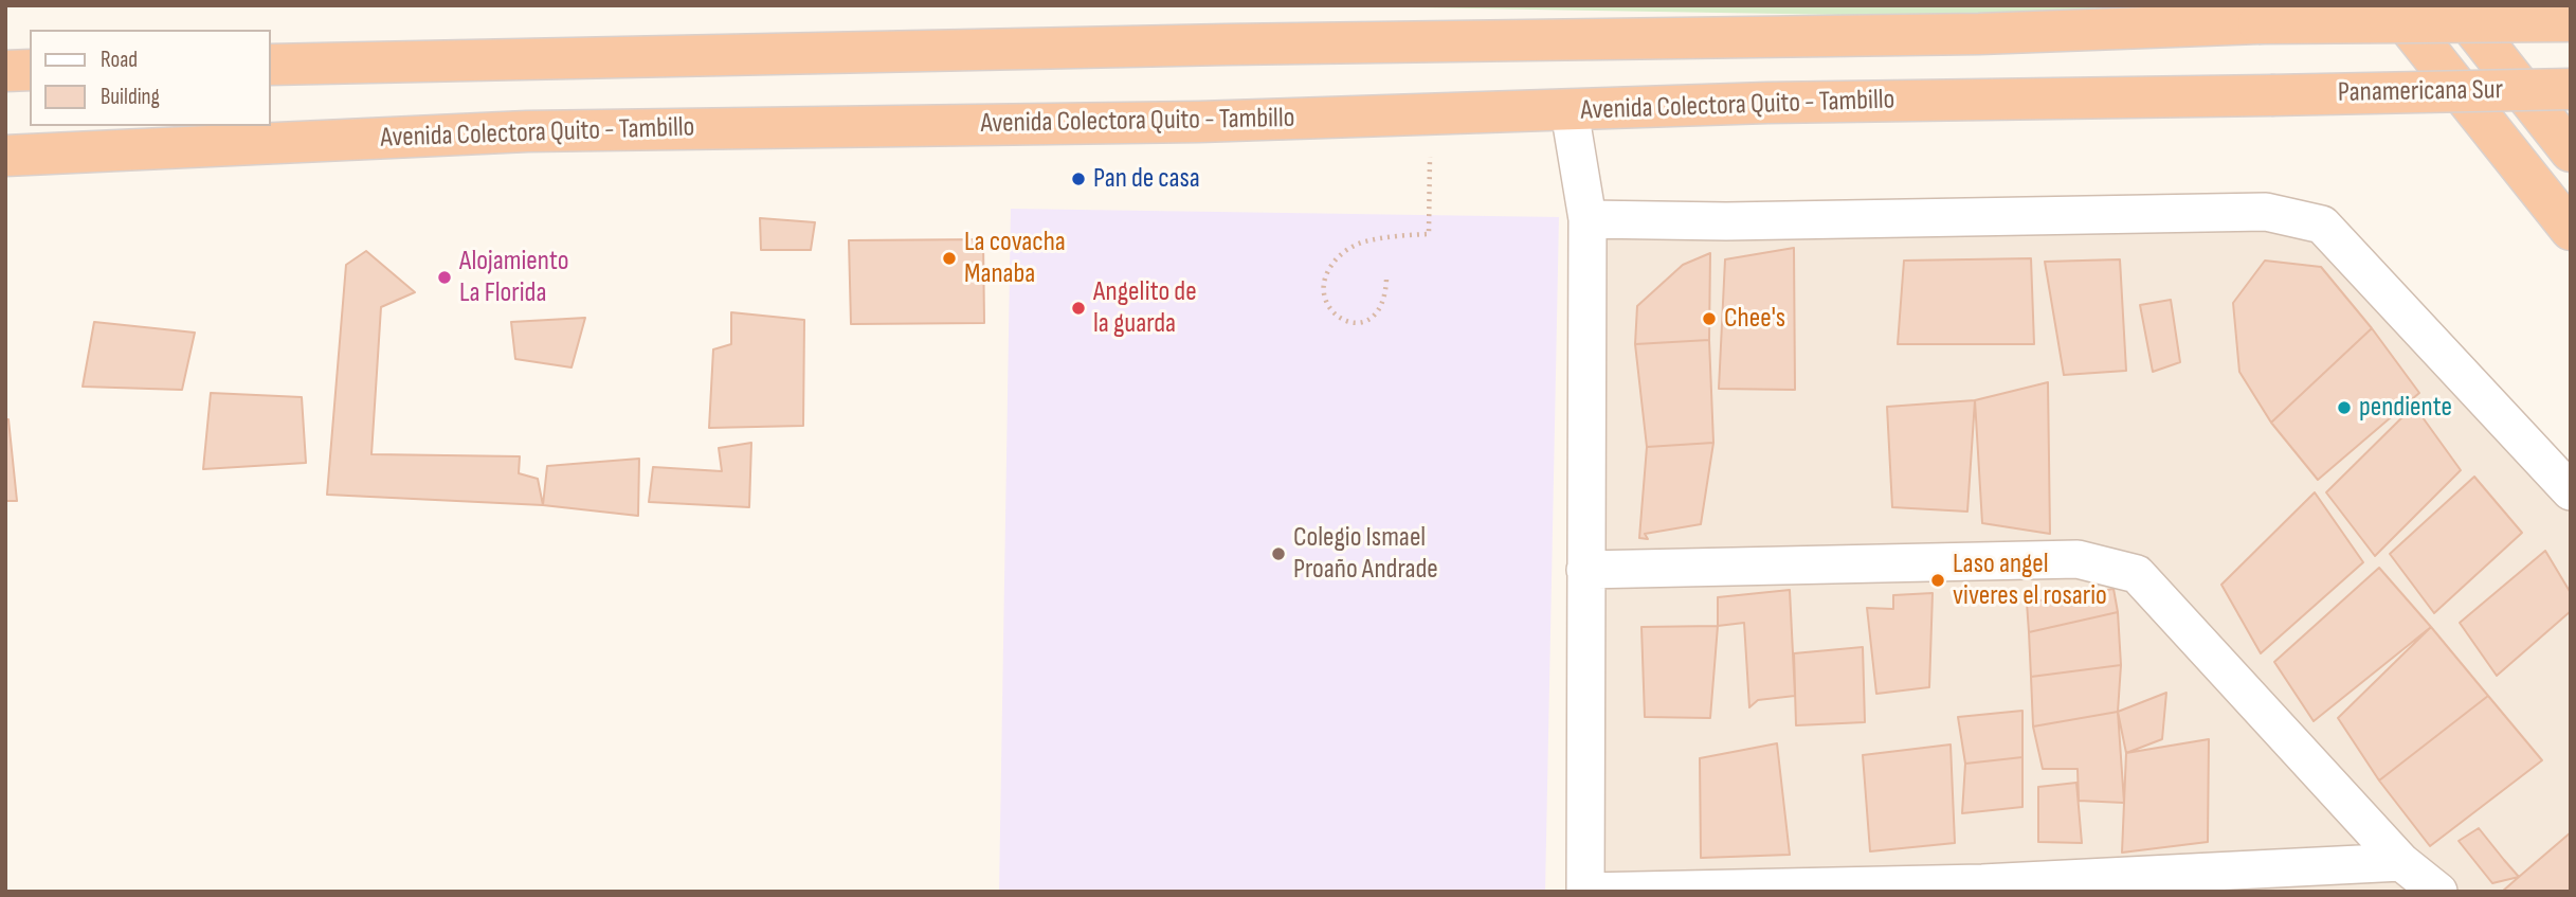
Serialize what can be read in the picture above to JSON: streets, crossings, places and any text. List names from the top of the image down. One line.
{"streets":{"highway":["Panamericana Sur","Avenida Colectora Quito - Tambillo"]},"crossings":[["Panamericana Sur","Avenida Colectora Quito - Tambillo"]],"places":["Pan de casa","La covacha Manaba","Alojamiento La Florida","Angelito de la guarda","Chee's","pendiente","Colegio Ismael Proaño Andrade","Laso angel viveres el rosario"],"legend":["Road","Building"]}
